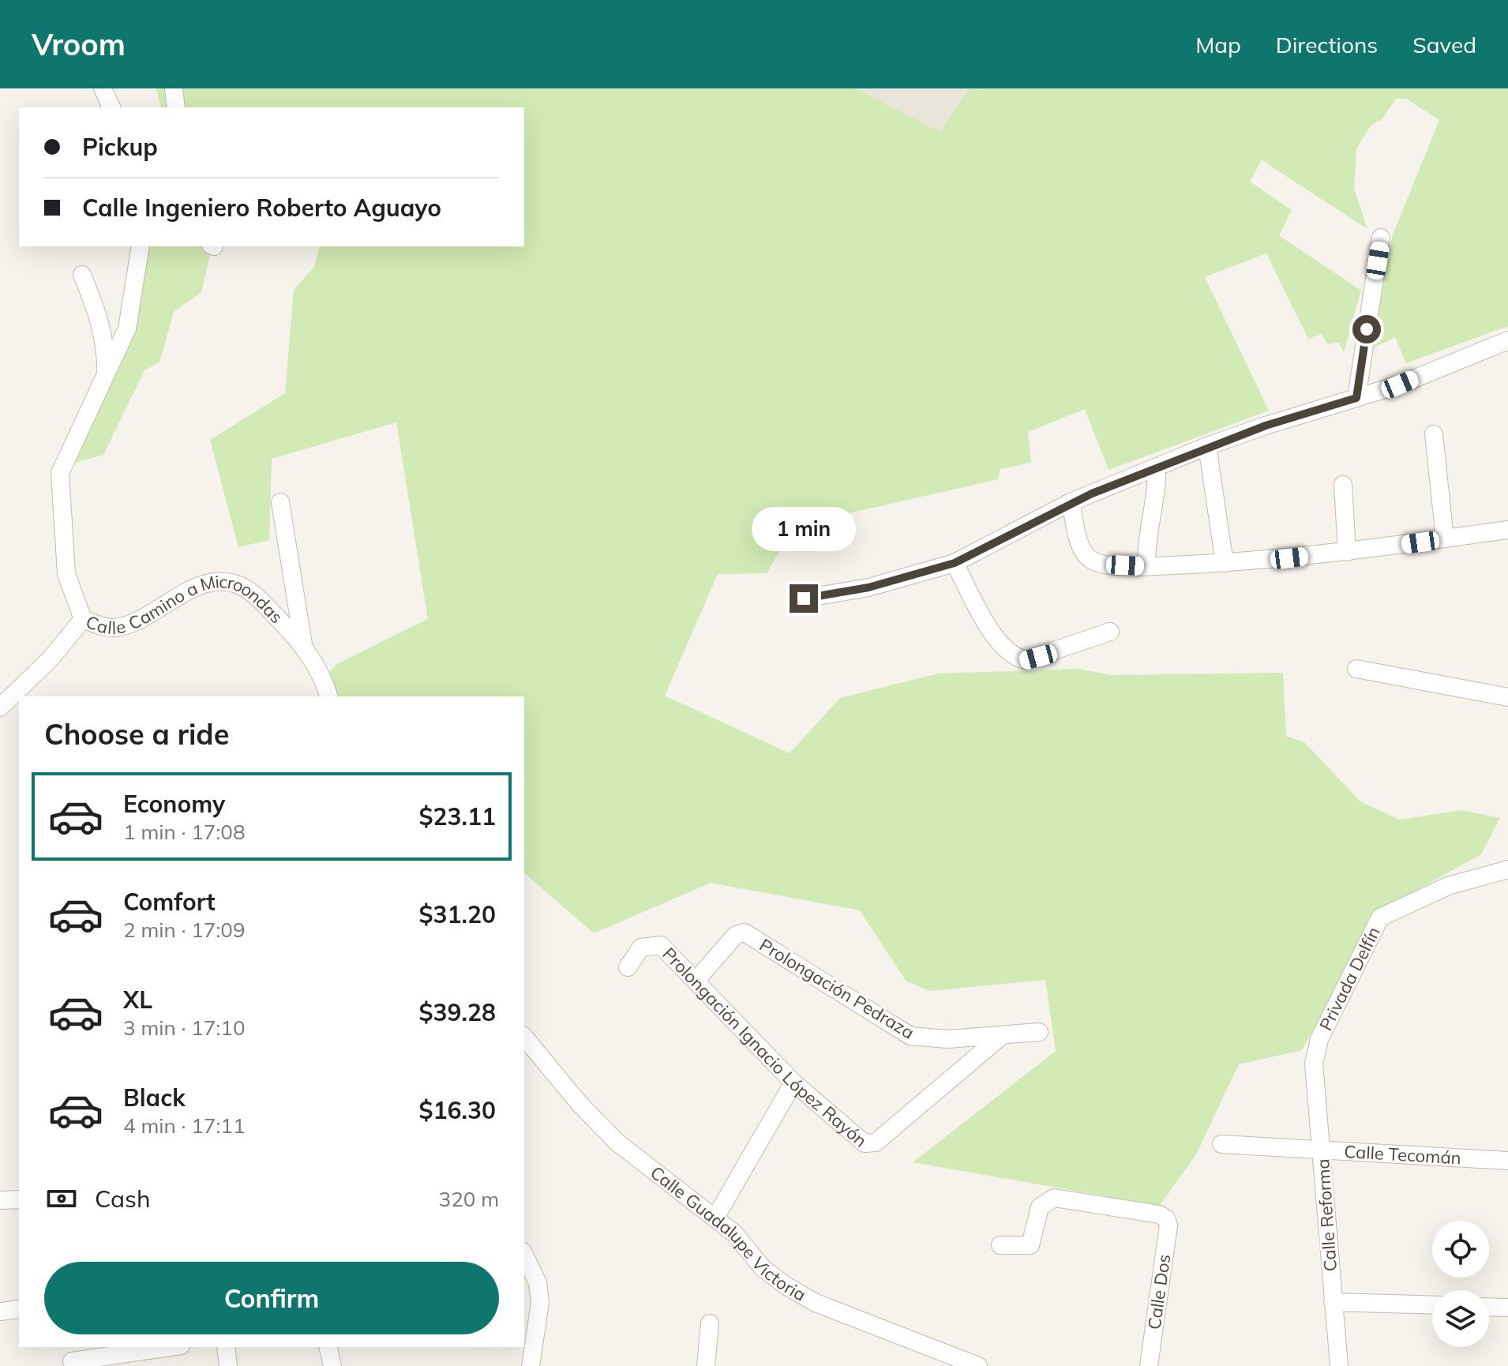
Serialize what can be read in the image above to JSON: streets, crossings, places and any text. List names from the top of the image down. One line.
{"streets":{"street":["Calle Camino a Microondas","Privada Delfín","Prolongación Pedraza","Prolongación Ignacio López Rayón","Calle Tecomán","Calle Reforma","Calle Guadalupe Victoria","Calle Dos"]},"crossings":[["Privada Delfín","Calle Reforma"],["Prolongación Pedraza","Prolongación Ignacio López Rayón"],["Calle Tecomán","Calle Reforma"]],"page":{"header":"Vroom","nav":["Map","Directions","Saved"],"banner":["Pickup","Calle Ingeniero Roberto Aguayo"],"bubble":"1 min","heading":"Choose a ride","list":[{"name":"Economy","note":"1 min · 17:08","value":"$23.11"},{"name":"Comfort","note":"2 min · 17:09","value":"$31.20"},{"name":"XL","note":"3 min · 17:10","value":"$39.28"},{"name":"Black","note":"4 min · 17:11","value":"$16.30"}],"pay":["Cash","320 m"],"buttons":"Confirm"}}
